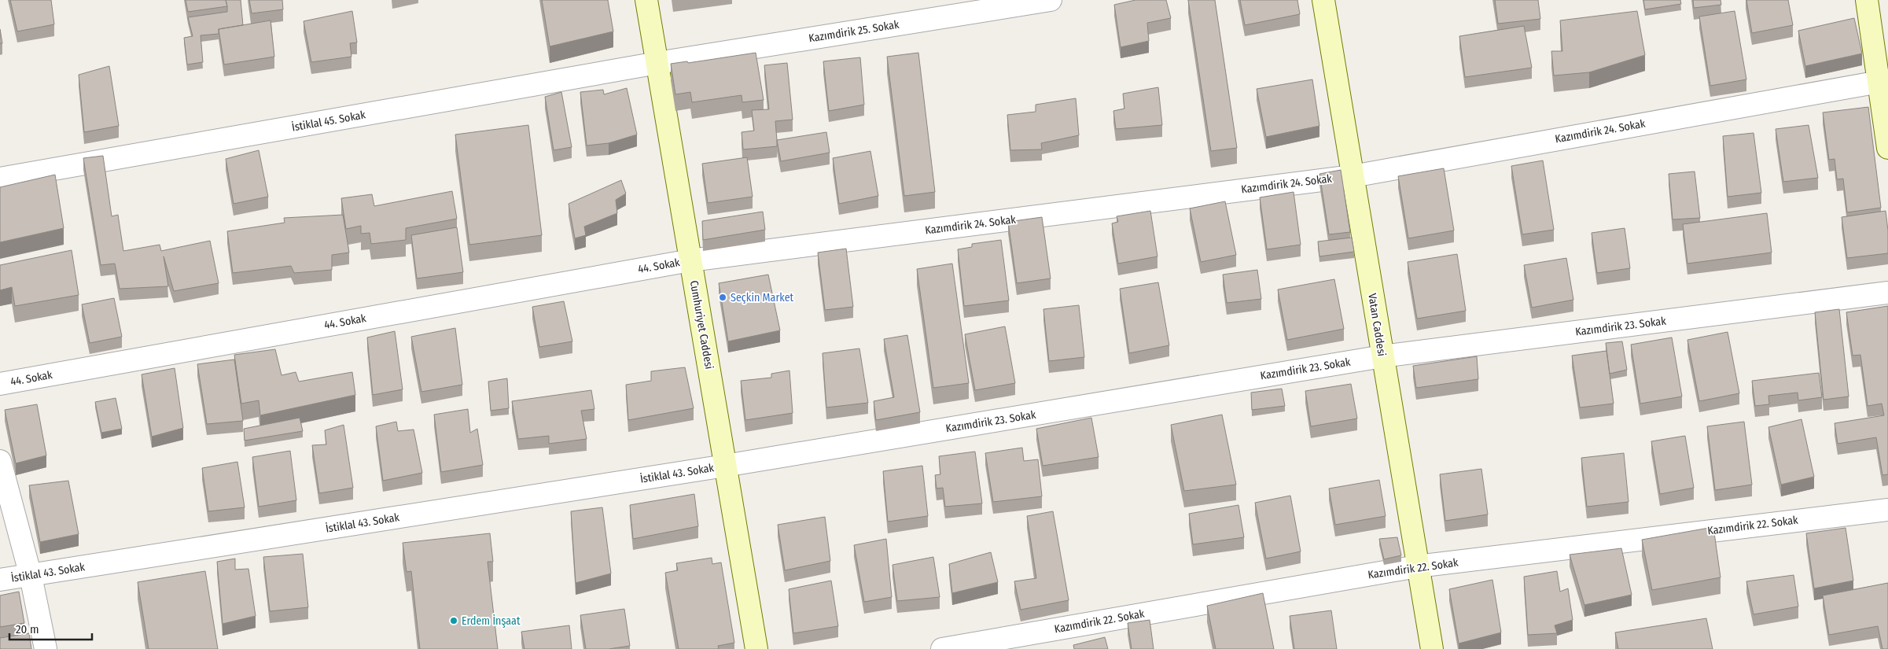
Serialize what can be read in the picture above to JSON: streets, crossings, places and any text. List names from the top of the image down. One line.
{"streets":{"street":["Kazımdirik 25. Sokak","İstiklal 45. Sokak","Kazımdirik 24. Sokak","44. Sokak","Cumhuriyet Caddesi","Vatan Caddesi","Kazımdirik 23. Sokak","İstiklal 43. Sokak","Kazımdirik 22. Sokak"]},"crossings":[["Kazımdirik 25. Sokak","İstiklal 45. Sokak"],["Kazımdirik 25. Sokak","Cumhuriyet Caddesi"],["İstiklal 45. Sokak","Cumhuriyet Caddesi"],["Kazımdirik 24. Sokak","44. Sokak"],["Kazımdirik 24. Sokak","Cumhuriyet Caddesi"],["Kazımdirik 24. Sokak","Vatan Caddesi"],["44. Sokak","Cumhuriyet Caddesi"],["Cumhuriyet Caddesi","Kazımdirik 23. Sokak"],["Cumhuriyet Caddesi","İstiklal 43. Sokak"],["Vatan Caddesi","Kazımdirik 23. Sokak"],["Vatan Caddesi","Kazımdirik 22. Sokak"],["Kazımdirik 23. Sokak","İstiklal 43. Sokak"]],"places":["Seçkin Market","Erdem İnşaat"],"scale_bar":"20 m"}
